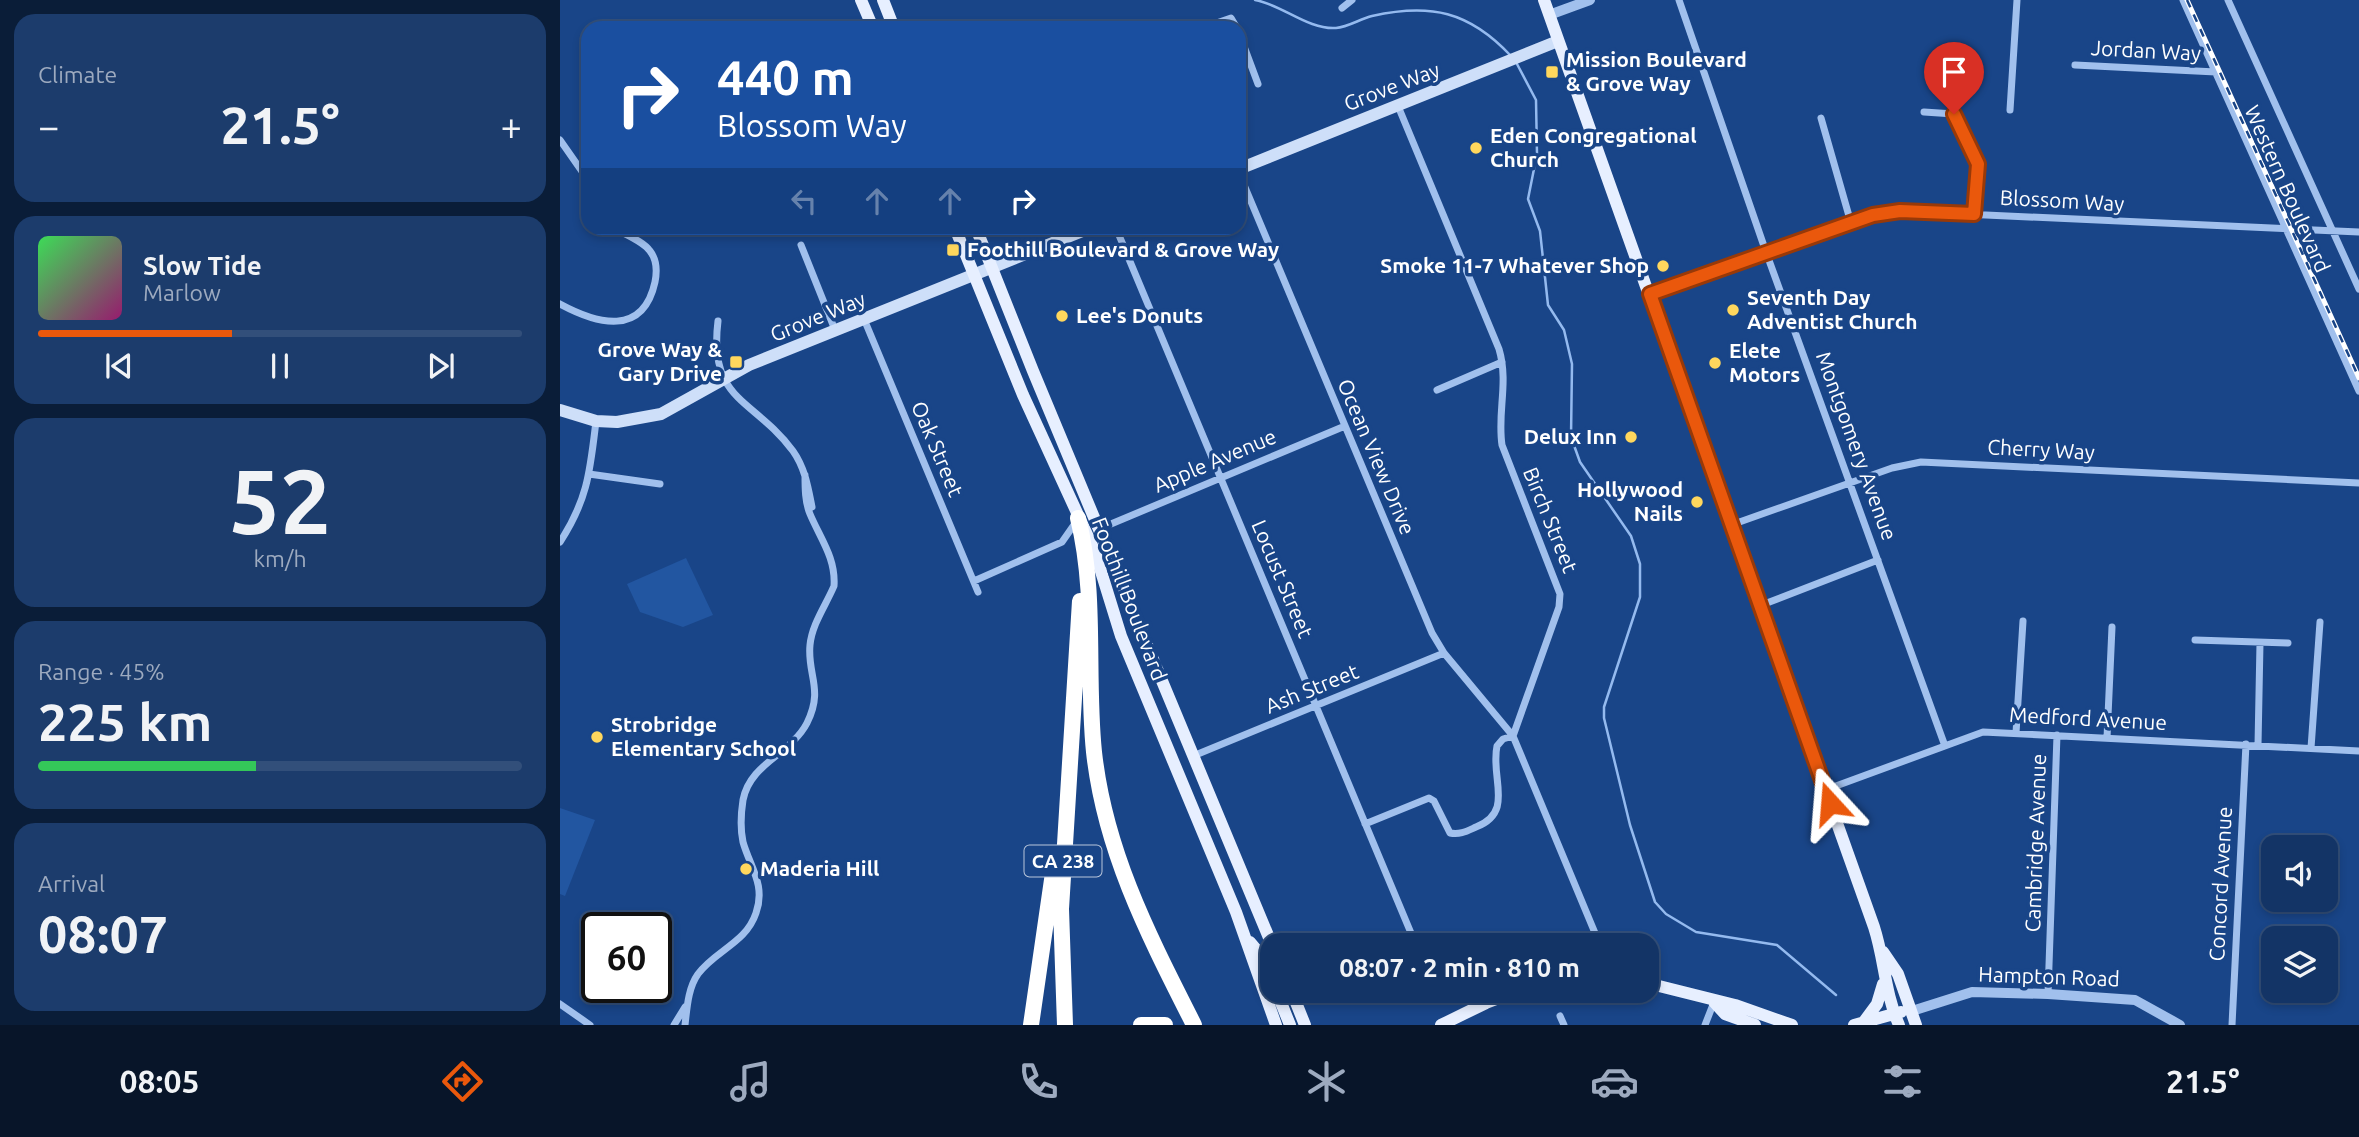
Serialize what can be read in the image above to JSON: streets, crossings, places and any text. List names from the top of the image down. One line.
{"streets":{"highway":["CA 238"],"main road":["Grove Way","Foothill Boulevard"],"street":["Jordan Way","Western Boulevard","Blossom Way","Montgomery Avenue","Oak Street","Cherry Way","Ocean View Drive","Apple Avenue","Birch Street","Locust Street","Ash Street","Medford Avenue","Cambridge Avenue","Concord Avenue","Hampton Road"]},"crossings":[["Jordan Way","Western Boulevard"],["Grove Way","Oak Street"],["Grove Way","Birch Street"],["Grove Way","Foothill Boulevard"],["Western Boulevard","Blossom Way"],["Blossom Way","Montgomery Avenue"],["Montgomery Avenue","Cherry Way"],["Montgomery Avenue","Medford Avenue"],["Ocean View Drive","Apple Avenue"],["Ocean View Drive","Birch Street"],["Ocean View Drive","Ash Street"],["Apple Avenue","Locust Street"],["Apple Avenue","Foothill Boulevard"],["Birch Street","Locust Street"],["Locust Street","Ash Street"],["Foothill Boulevard","Ash Street"],["Foothill Boulevard","CA 238"],["Medford Avenue","Cambridge Avenue"],["Medford Avenue","Concord Avenue"],["Cambridge Avenue","Hampton Road"]],"places":{"transit":["Mission Boulevard & Grove Way","Foothill Boulevard & Grove Way","Grove Way & Gary Drive"],"other":["Eden Congregational Church","Smoke 11-7 Whatever Shop","Seventh Day Adventist Church","Lee's Donuts","Elete Motors","Delux Inn","Hollywood Nails","Strobridge Elementary School","Maderia Hill"]},"page":{"tile":["Climate",["52","km/h"],["Range · 45%","225 km"],["Arrival","08:07"]],"turn":["440 m","Blossom Way"],"heat":["−","21.5°","+"],"song":["Slow Tide","Marlow"],"limit":"60","trip":"08:07 · 2 min · 810 m","tabs":["08:05","21.5°"]}}
